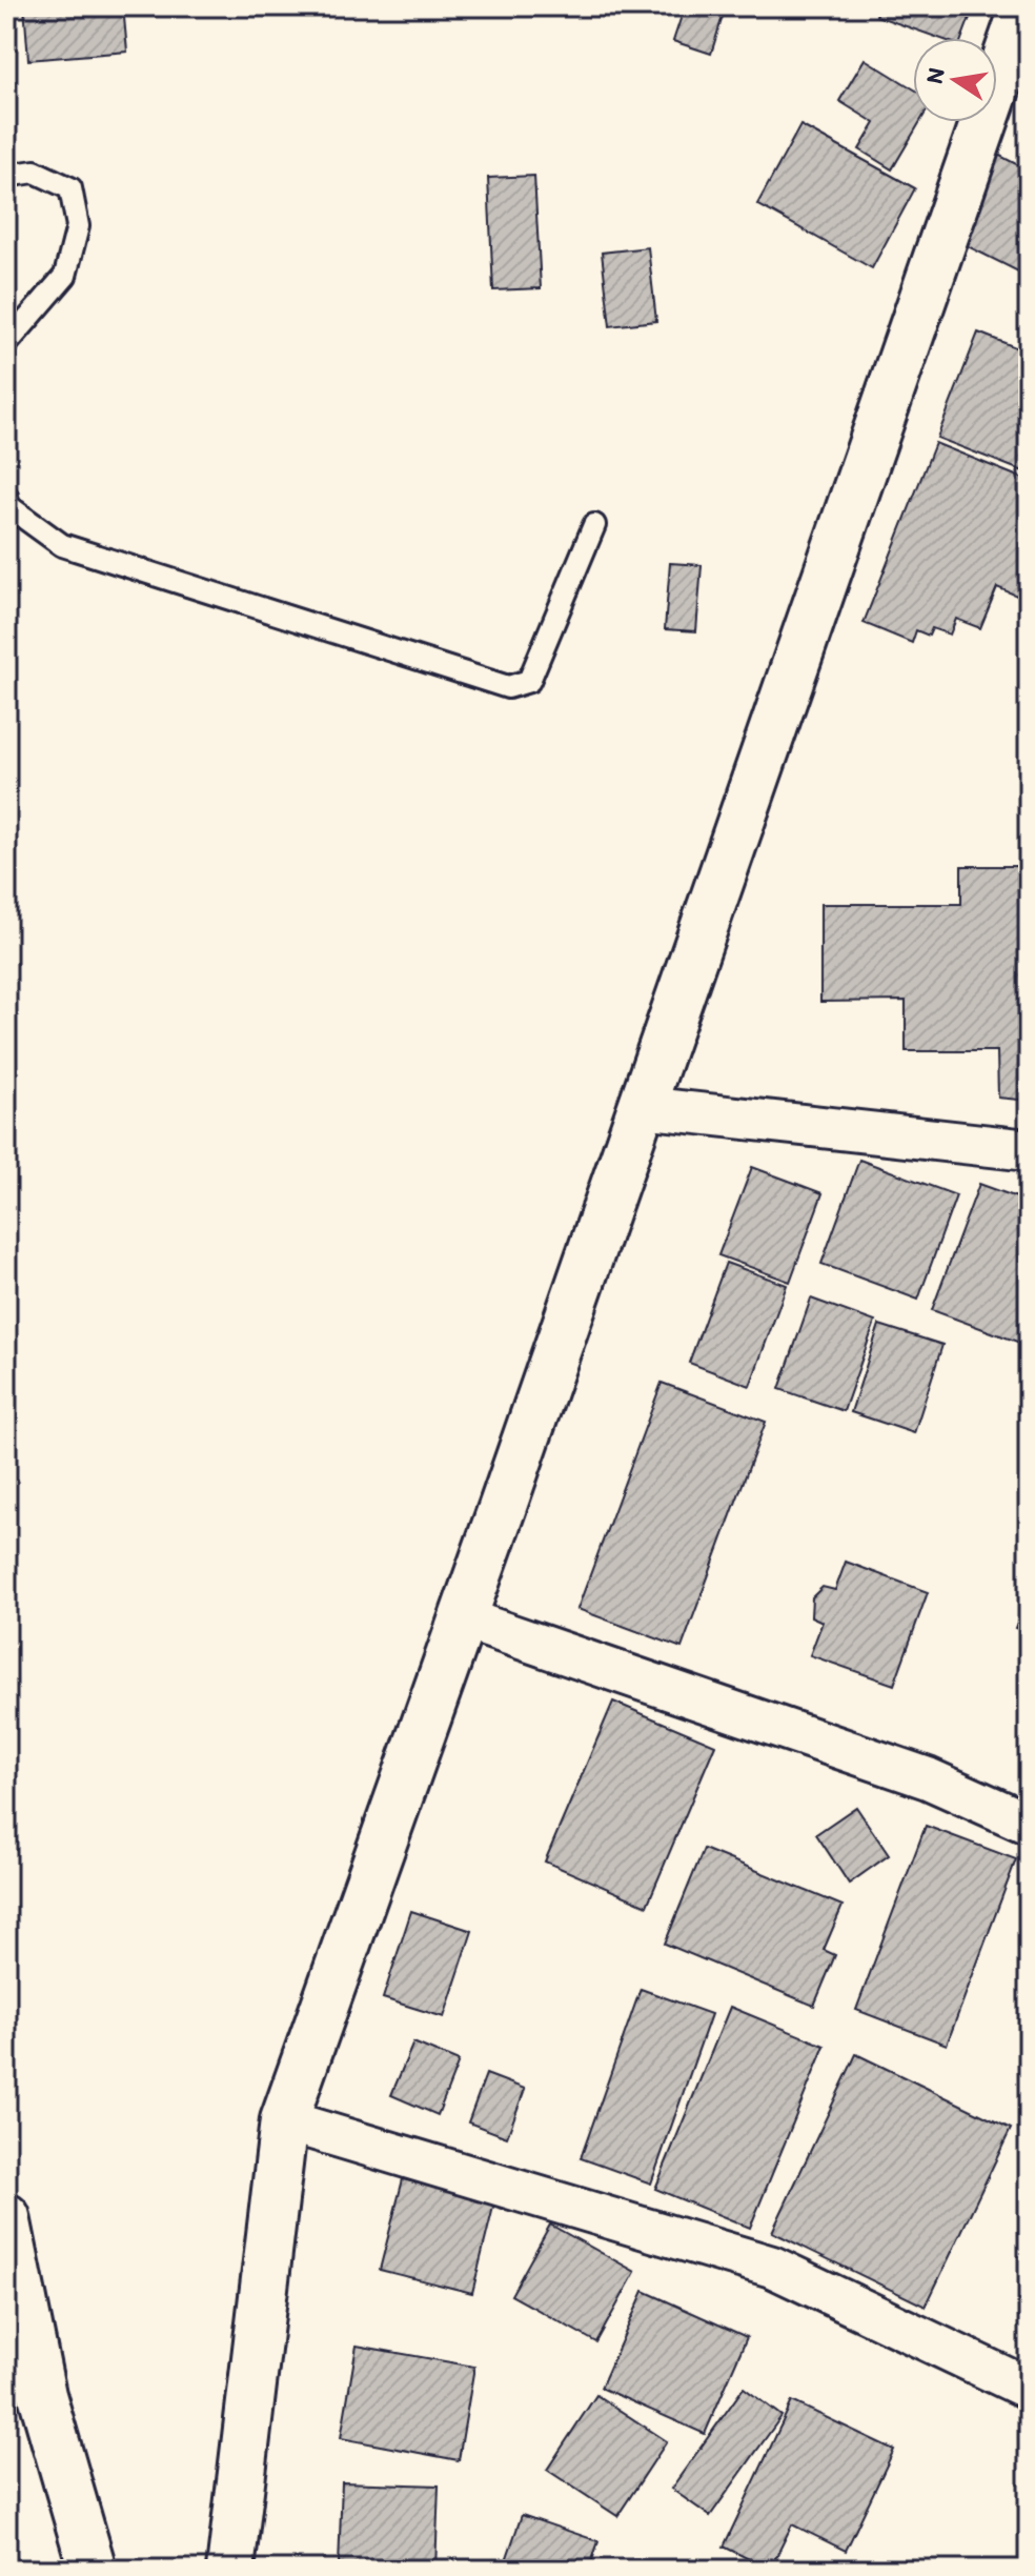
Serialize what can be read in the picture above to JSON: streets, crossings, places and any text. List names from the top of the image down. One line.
{"north":"left"}
